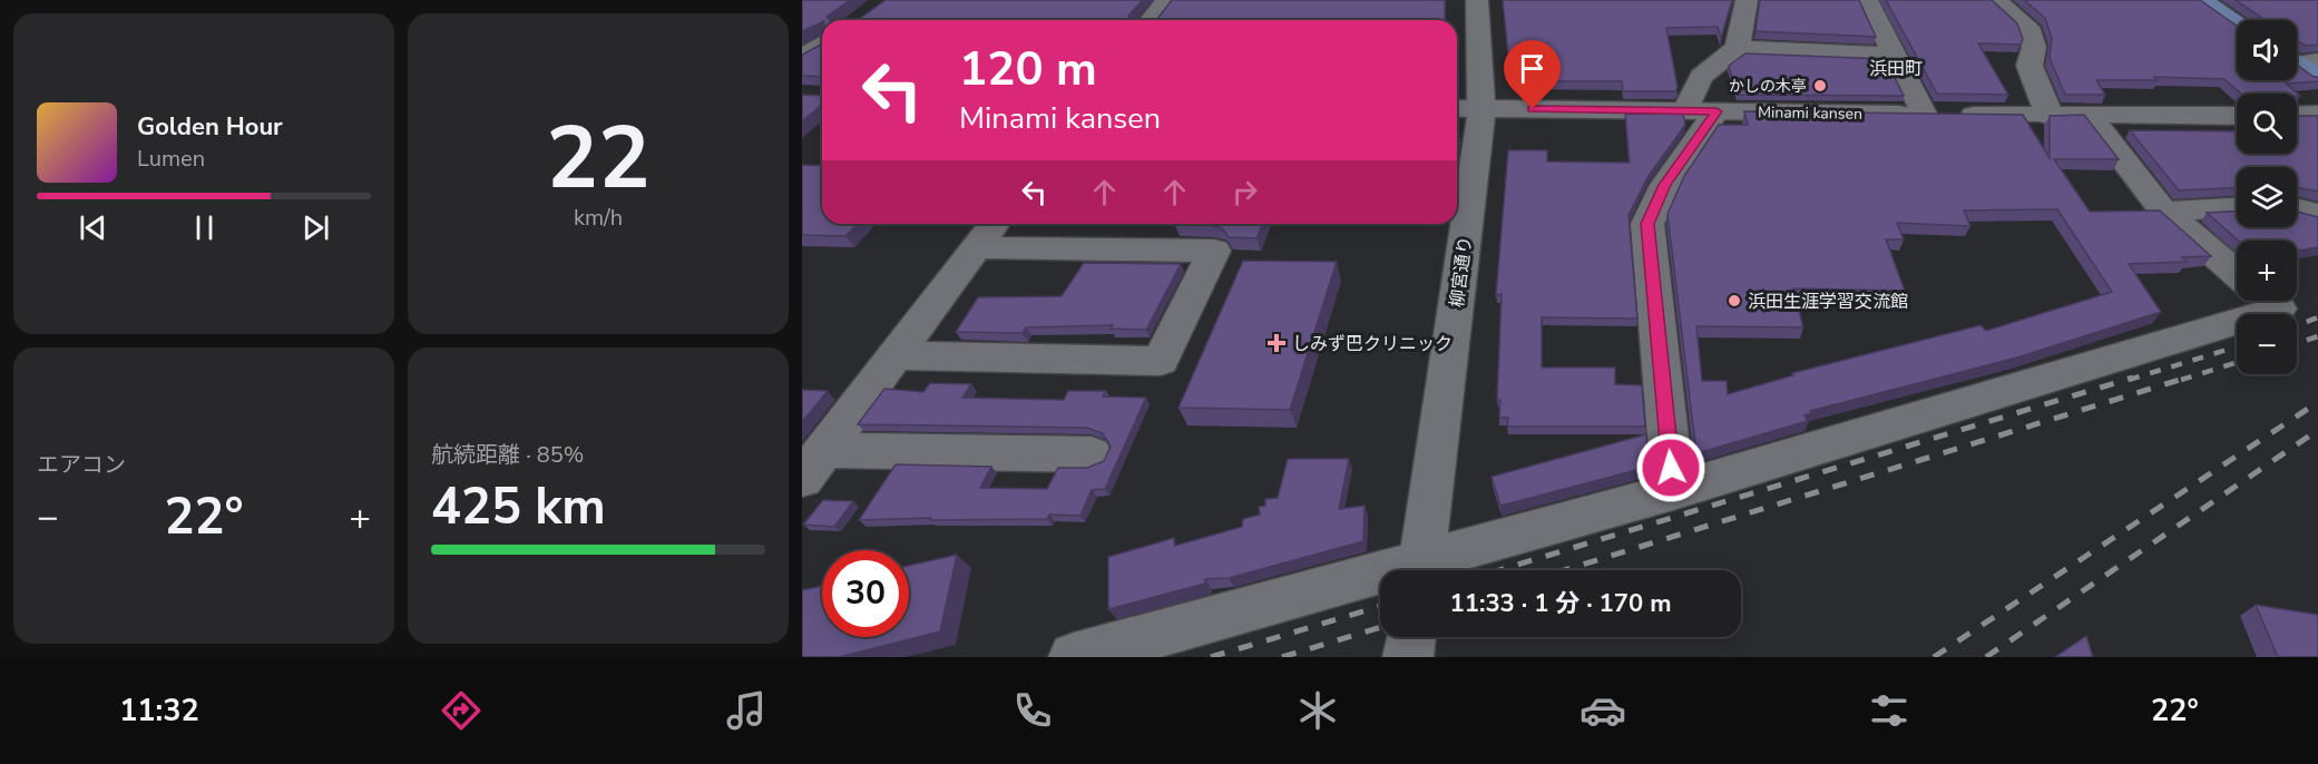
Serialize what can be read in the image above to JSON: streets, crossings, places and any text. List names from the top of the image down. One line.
{"streets":{"street":["Minami kansen","柳宮通り"]},"crossings":[["Minami kansen","柳宮通り"]],"districts":["浜田町"],"places":{"other":["かしの木亭","浜田生涯学習交流館"],"health":["しみず巴クリニック"]},"page":{"tile":[["22","km/h"],"エアコン",["航続距離 · 85%","425 km"]],"map_buttons":["+","−"],"turn":["120 m","Minami kansen"],"song":["Golden Hour","Lumen"],"heat":["−","22°","+"],"limit":"30","trip":"11:33 · 1 分 · 170 m","tabs":["11:32","22°"]}}
